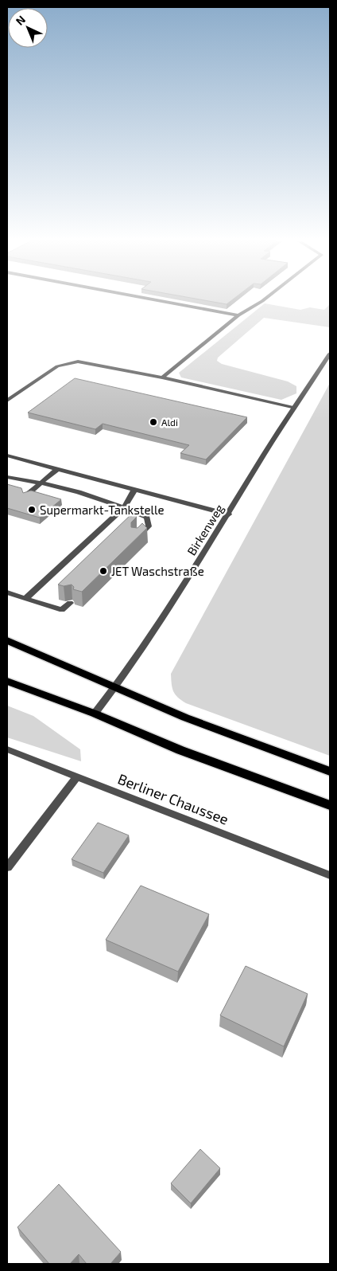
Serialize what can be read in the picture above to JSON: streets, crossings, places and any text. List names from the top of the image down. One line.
{"streets":{"street":["Birkenweg","Berliner Chaussee"]},"places":["Aldi","Supermarkt-Tankstelle","JET Waschstraße"],"north":"top left"}
